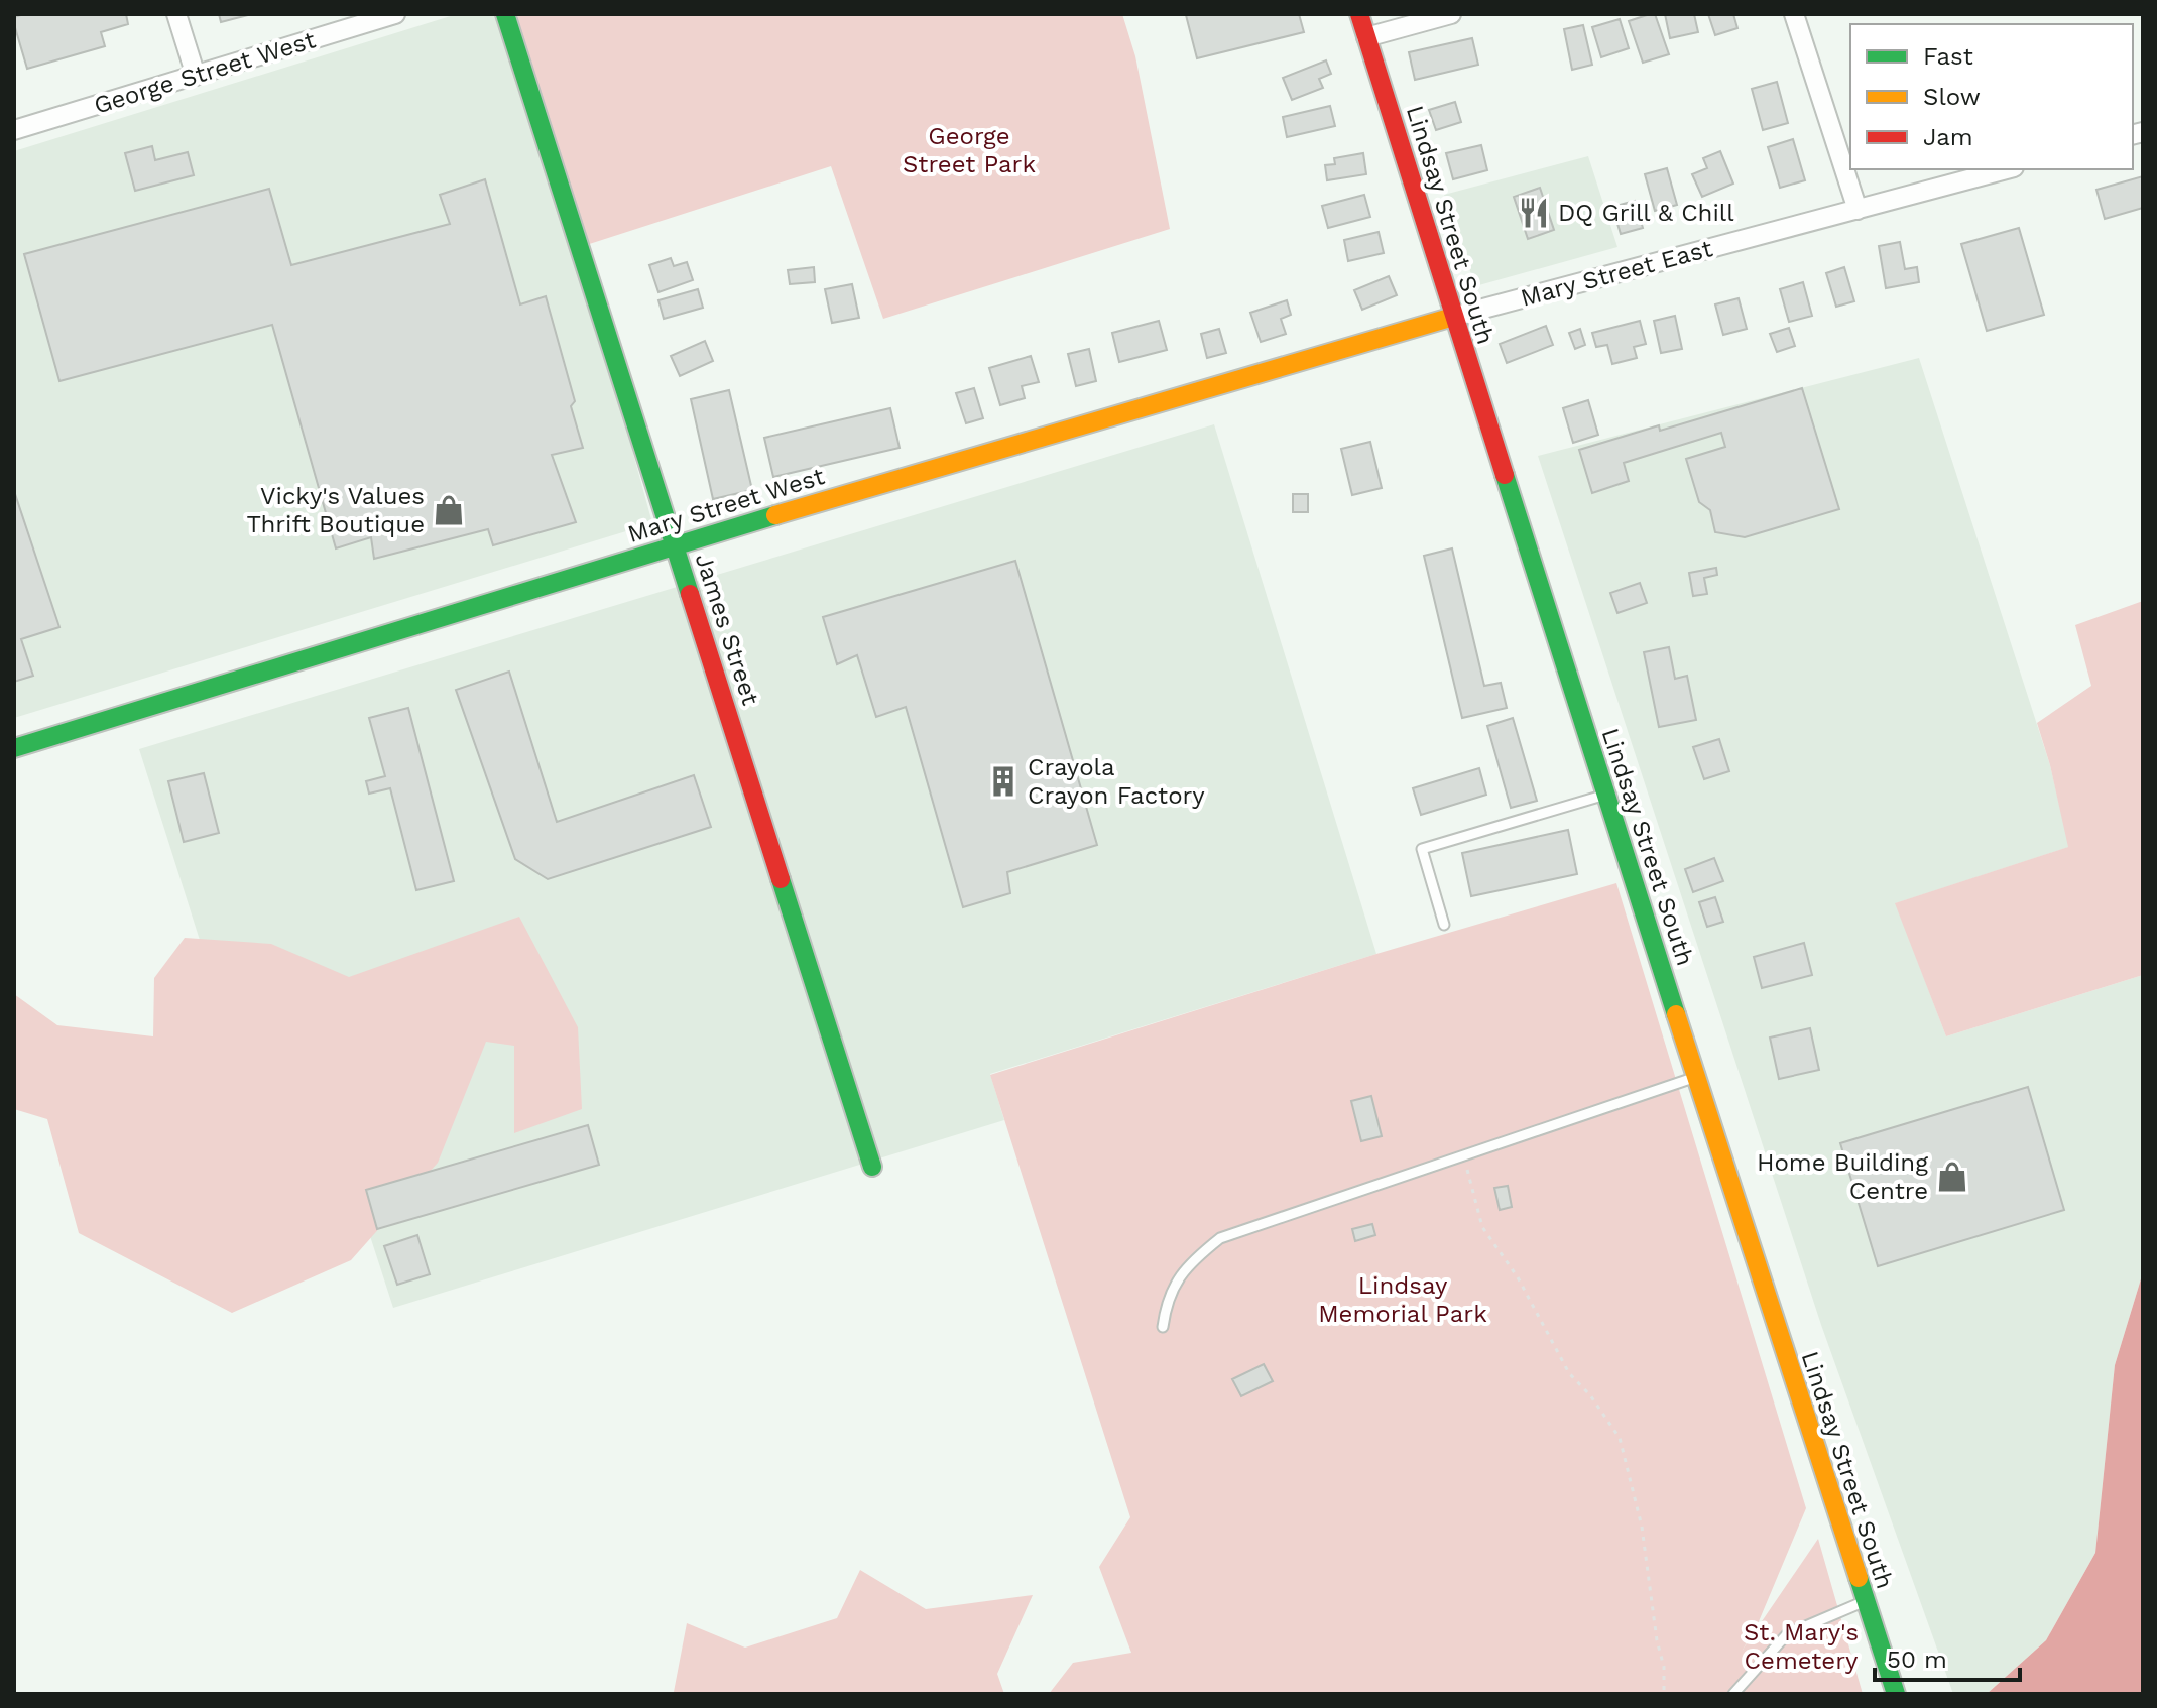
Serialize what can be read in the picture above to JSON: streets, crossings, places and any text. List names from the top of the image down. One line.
{"streets":{"street":["George Street West","Lindsay Street South","Mary Street East","Mary Street West","James Street"]},"crossings":[["Lindsay Street South","Mary Street East"],["Lindsay Street South","Mary Street West"],["Mary Street East","Mary Street West"],["Mary Street West","James Street"]],"parks":["George Street Park","Lindsay Memorial Park","St. Mary's Cemetery"],"places":{"restaurant":["DQ Grill & Chill"],"shop":["Vicky's Values Thrift Boutique","Home Building Centre"],"building":["Crayola Crayon Factory"]},"legend":["Fast","Slow","Jam"],"scale_bar":"50 m"}
